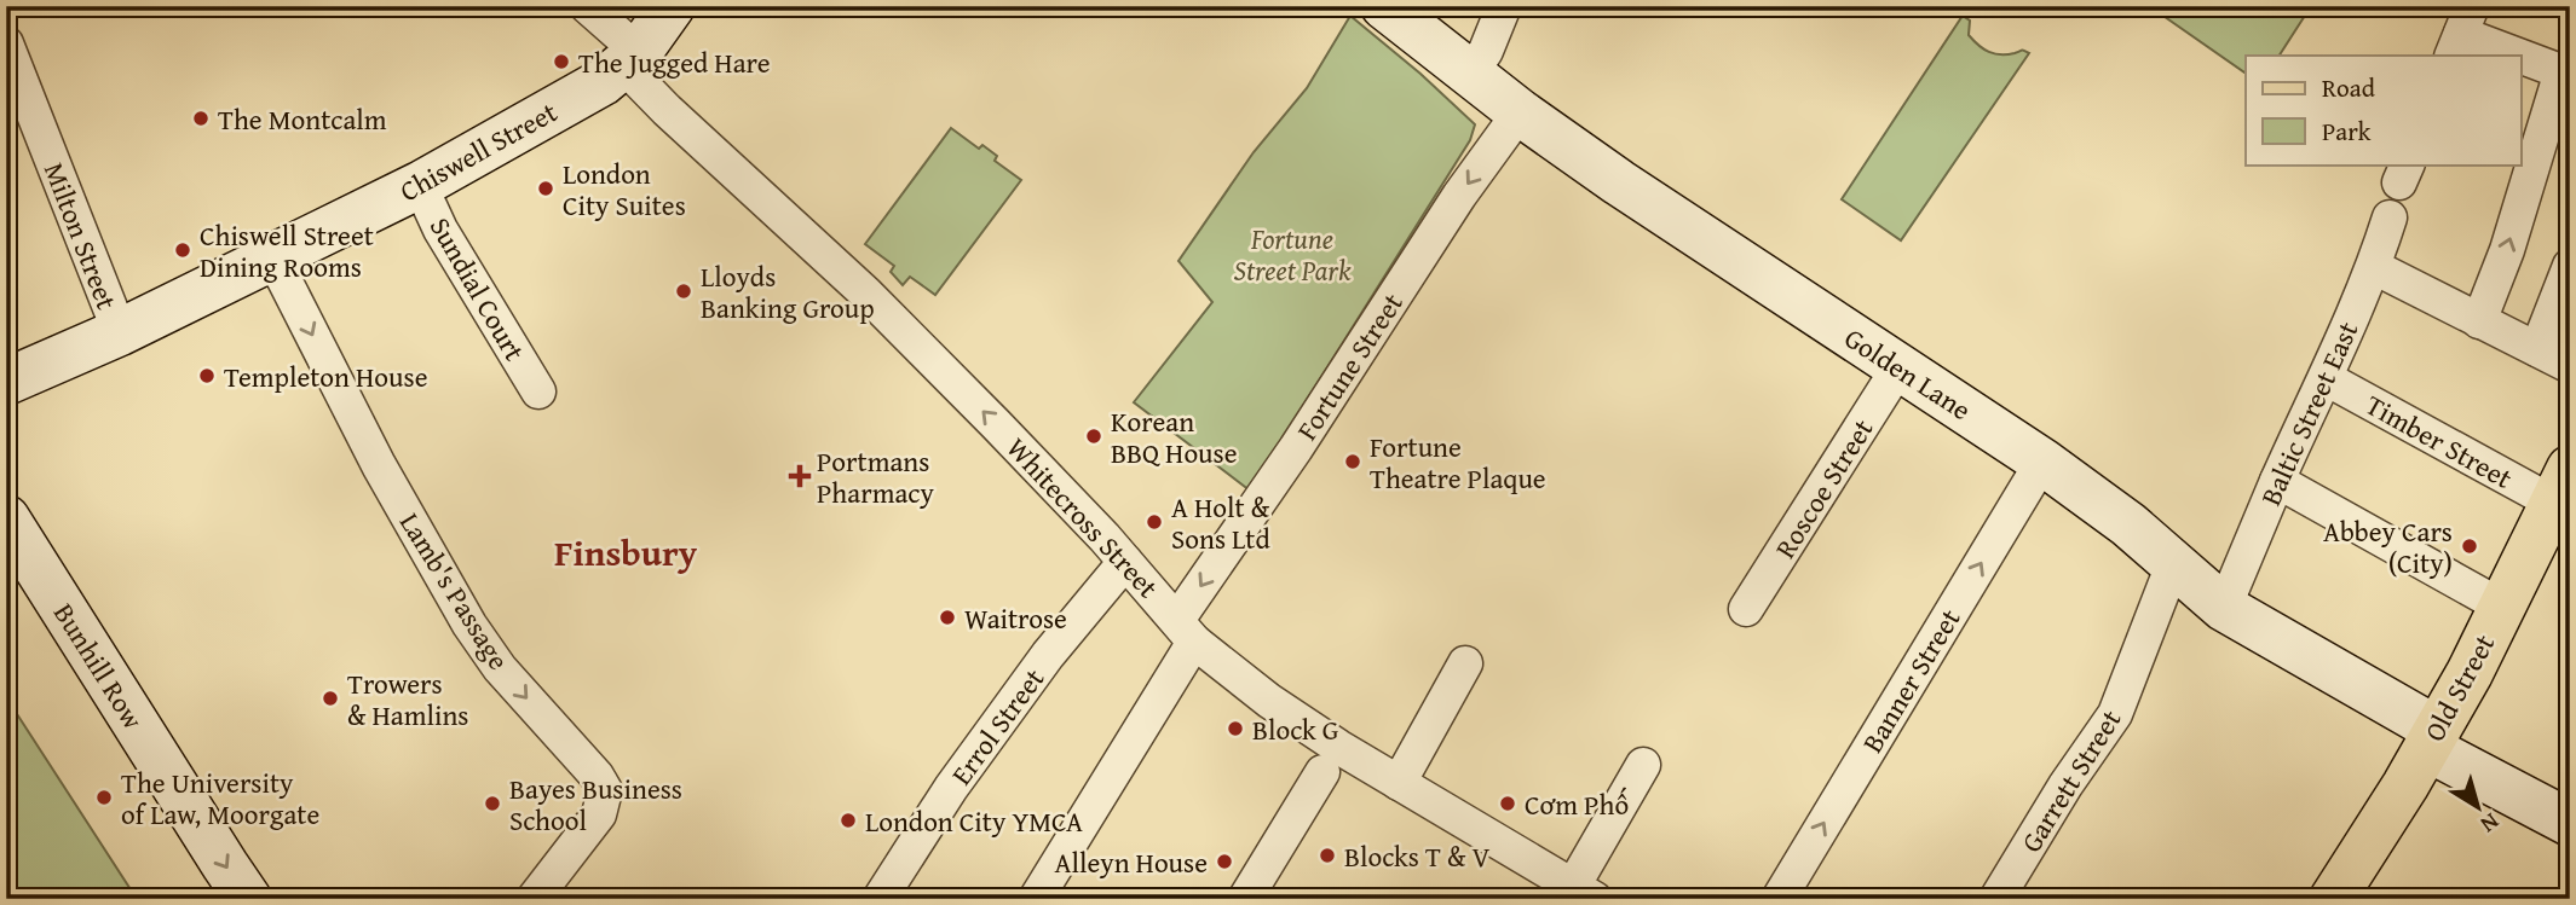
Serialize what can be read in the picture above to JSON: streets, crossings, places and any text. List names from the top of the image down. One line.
{"streets":{"main road":["Old Street"],"street":["Chiswell Street","Milton Street","Sundial Court","Fortune Street","Golden Lane","Baltic Street East","Timber Street","Roscoe Street","Whitecross Street","Lamb's Passage","Bunhill Row","Banner Street","Errol Street","Garrett Street"]},"crossings":[["Chiswell Street","Milton Street"],["Chiswell Street","Sundial Court"],["Chiswell Street","Whitecross Street"],["Chiswell Street","Lamb's Passage"],["Fortune Street","Golden Lane"],["Fortune Street","Whitecross Street"],["Golden Lane","Baltic Street East"],["Golden Lane","Roscoe Street"],["Golden Lane","Banner Street"],["Golden Lane","Old Street"],["Golden Lane","Garrett Street"],["Baltic Street East","Timber Street"],["Timber Street","Old Street"],["Whitecross Street","Errol Street"]],"one_way":["Fortune Street","Whitecross Street","Lamb's Passage","Bunhill Row","Banner Street"],"districts":["Finsbury"],"parks":["Fortune Street Park"],"places":{"other":["The Jugged Hare","The Montcalm","London City Suites","Chiswell Street Dining Rooms","Lloyds Banking Group","Templeton House","Korean BBQ House","Fortune Theatre Plaque","A Holt & Sons Ltd","Abbey Cars (City)","Waitrose","Trowers & Hamlins","Block G","The University of Law, Moorgate","Bayes Business School","Cơm Phố","London City YMCA","Blocks T & V","Alleyn House"],"health":["Portmans Pharmacy"]},"legend":["Road","Park"],"north":"bottom right"}
